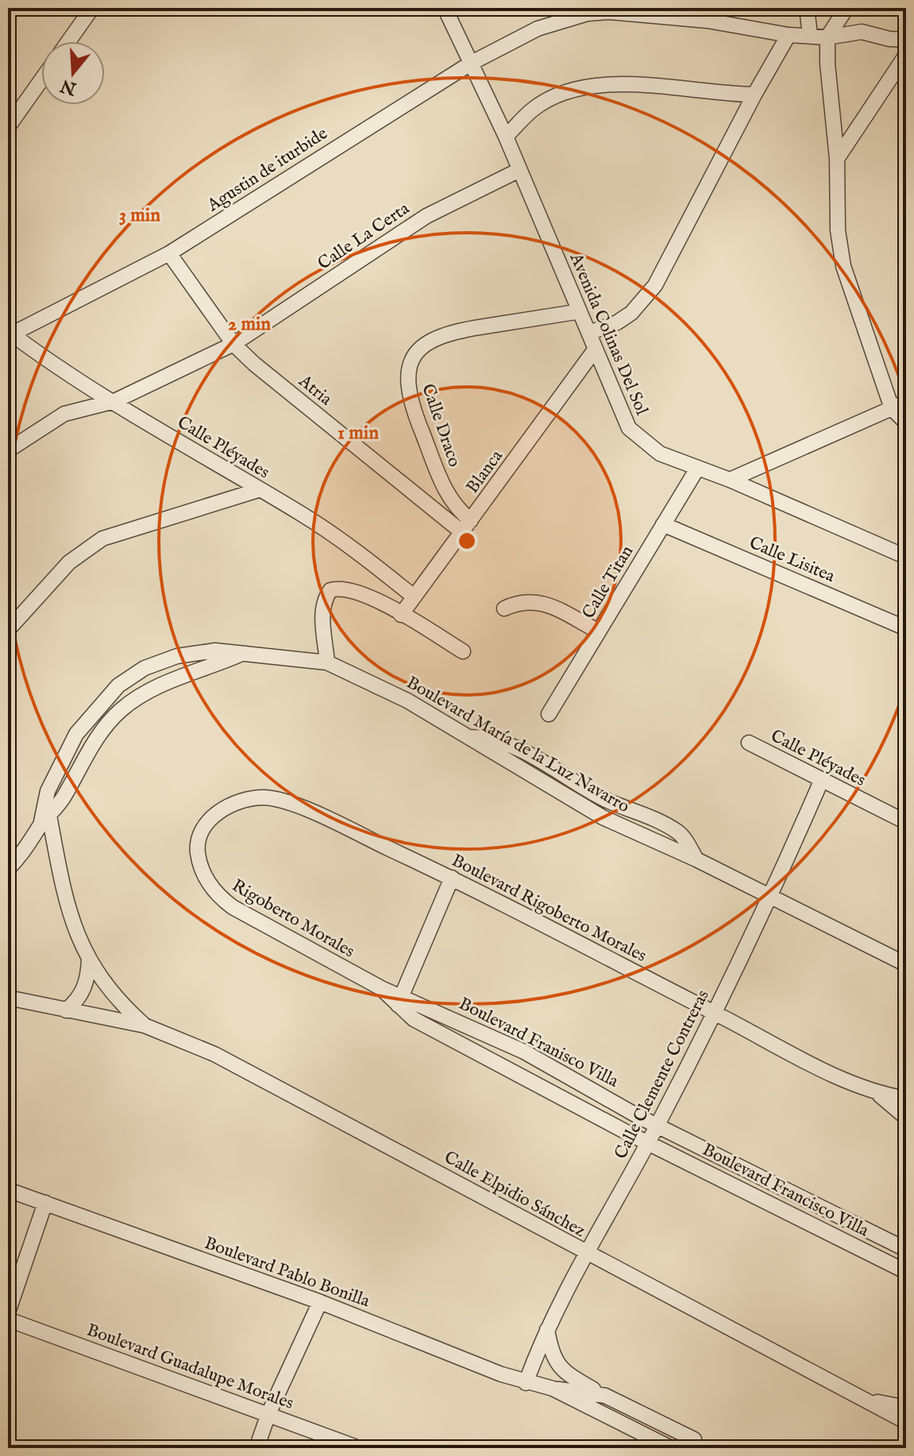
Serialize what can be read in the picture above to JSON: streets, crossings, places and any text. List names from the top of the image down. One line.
{"streets":{"street":["Agustin de iturbide","Calle La Certa","Avenida Colinas Del Sol","Atria","Calle Draco","Calle Pléyades","Blanca","Calle Lisitea","Calle Titan","Boulevard María de la Luz Navarro","Boulevard Rigoberto Morales","Rigoberto Morales","Boulevard Franisco Villa","Calle Clemente Contreras","Boulevard Francisco Villa","Calle Elpidio Sánchez","Boulevard Pablo Bonilla","Boulevard Guadalupe Morales"]},"crossings":[["Agustin de iturbide","Avenida Colinas Del Sol"],["Agustin de iturbide","Atria"],["Agustin de iturbide","Calle Pléyades"],["Calle La Certa","Avenida Colinas Del Sol"],["Calle La Certa","Atria"],["Avenida Colinas Del Sol","Calle Draco"],["Avenida Colinas Del Sol","Blanca"],["Avenida Colinas Del Sol","Calle Titan"],["Atria","Calle Draco"],["Atria","Blanca"],["Calle Draco","Blanca"],["Calle Pléyades","Blanca"],["Calle Pléyades","Calle Clemente Contreras"],["Calle Lisitea","Calle Titan"],["Boulevard María de la Luz Navarro","Calle Clemente Contreras"],["Boulevard Rigoberto Morales","Rigoberto Morales"],["Boulevard Rigoberto Morales","Calle Clemente Contreras"],["Rigoberto Morales","Boulevard Franisco Villa"],["Rigoberto Morales","Boulevard Francisco Villa"],["Boulevard Franisco Villa","Calle Clemente Contreras"],["Boulevard Franisco Villa","Boulevard Francisco Villa"],["Calle Clemente Contreras","Boulevard Francisco Villa"],["Calle Clemente Contreras","Calle Elpidio Sánchez"],["Calle Clemente Contreras","Boulevard Pablo Bonilla"]],"north":"bottom","rings":["3 min","2 min","1 min"]}
